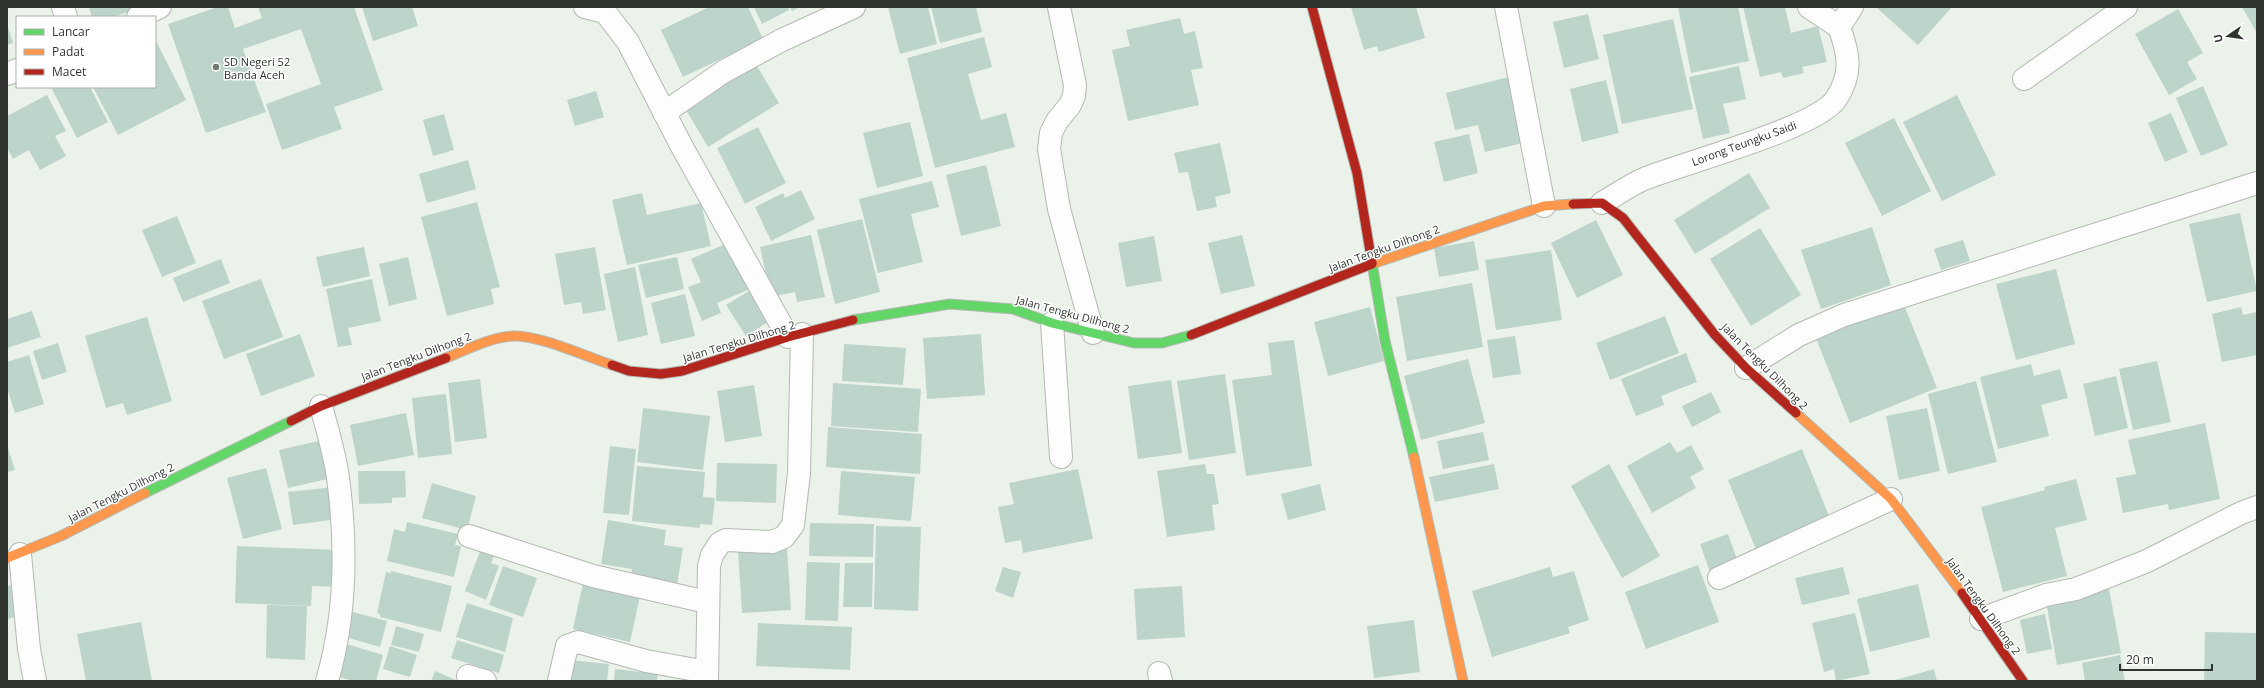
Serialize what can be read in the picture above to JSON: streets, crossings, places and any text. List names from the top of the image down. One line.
{"streets":{"street":["Lorong Teungku Saidi","Jalan Tengku Dilhong 2"]},"crossings":[["Lorong Teungku Saidi","Jalan Tengku Dilhong 2"]],"places":["SD Negeri 52 Banda Aceh"],"legend":["Lancar","Padat","Macet"],"scale_bar":"20 m","north":"left"}
